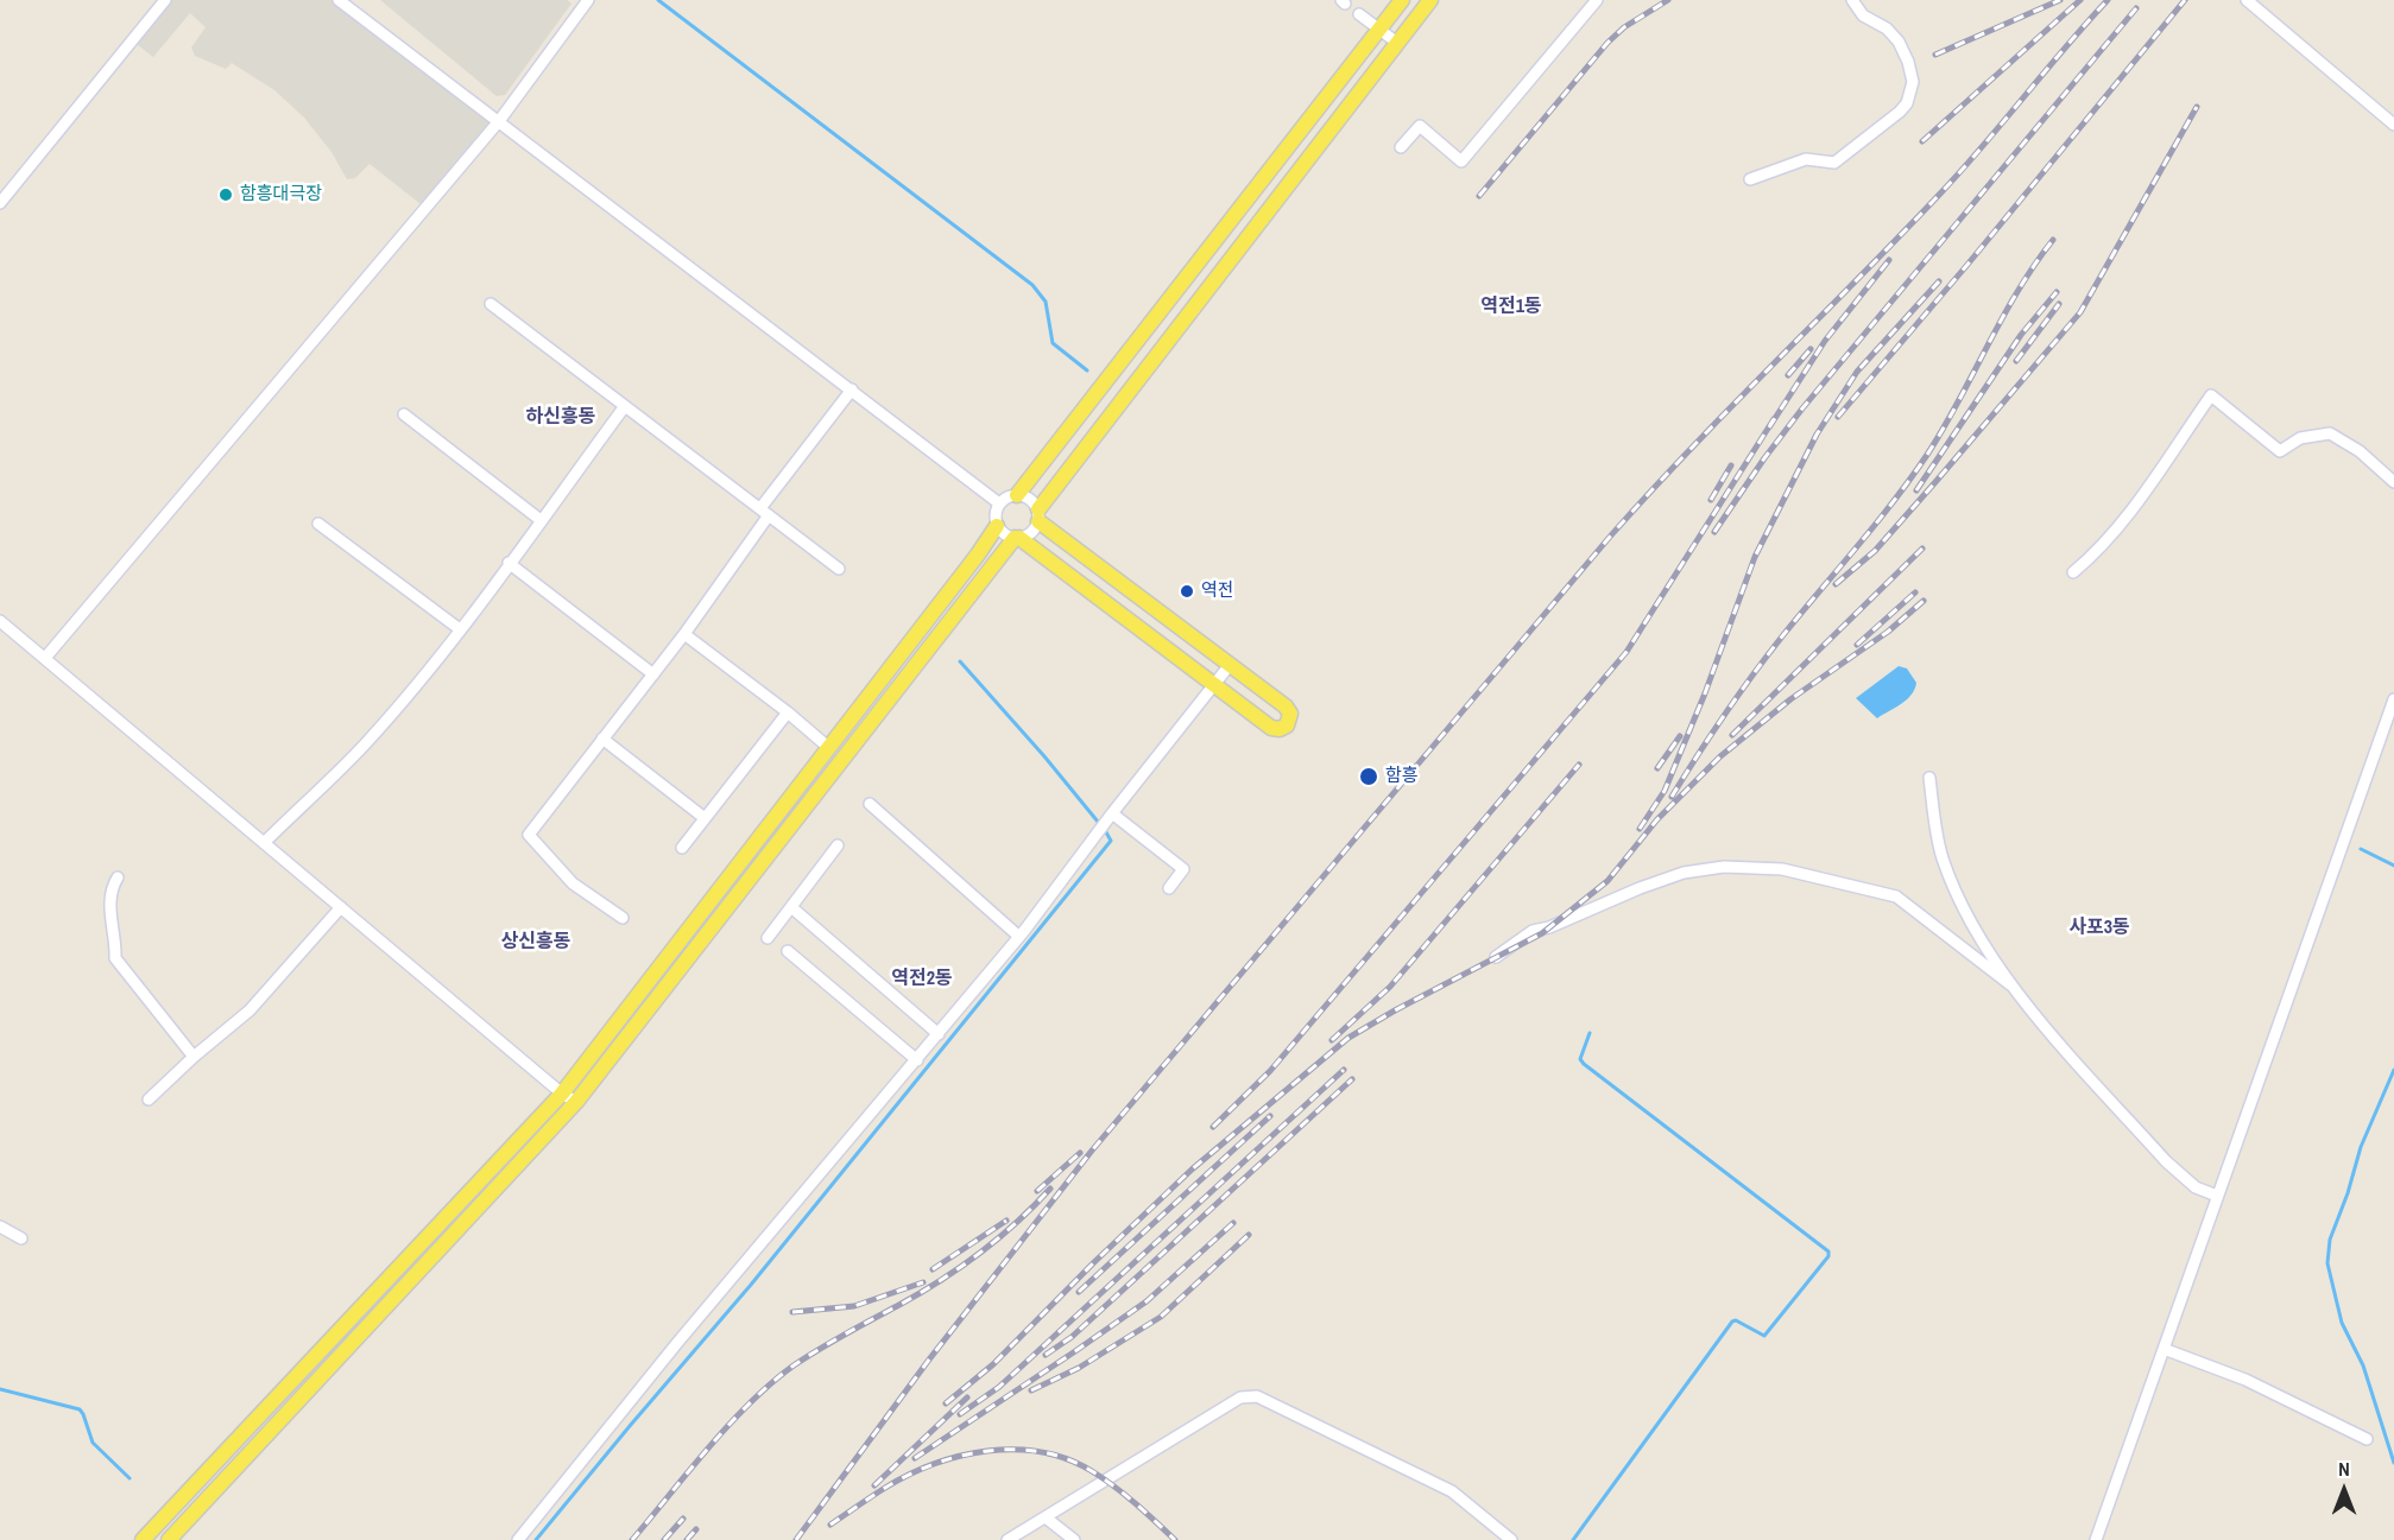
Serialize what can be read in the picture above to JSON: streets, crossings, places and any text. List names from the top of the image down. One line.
{"districts":["역전1동","하신흥동","사포3동","상신흥동","역전2동"],"places":["함흥대극장","역전","함흥"],"north":"top"}
